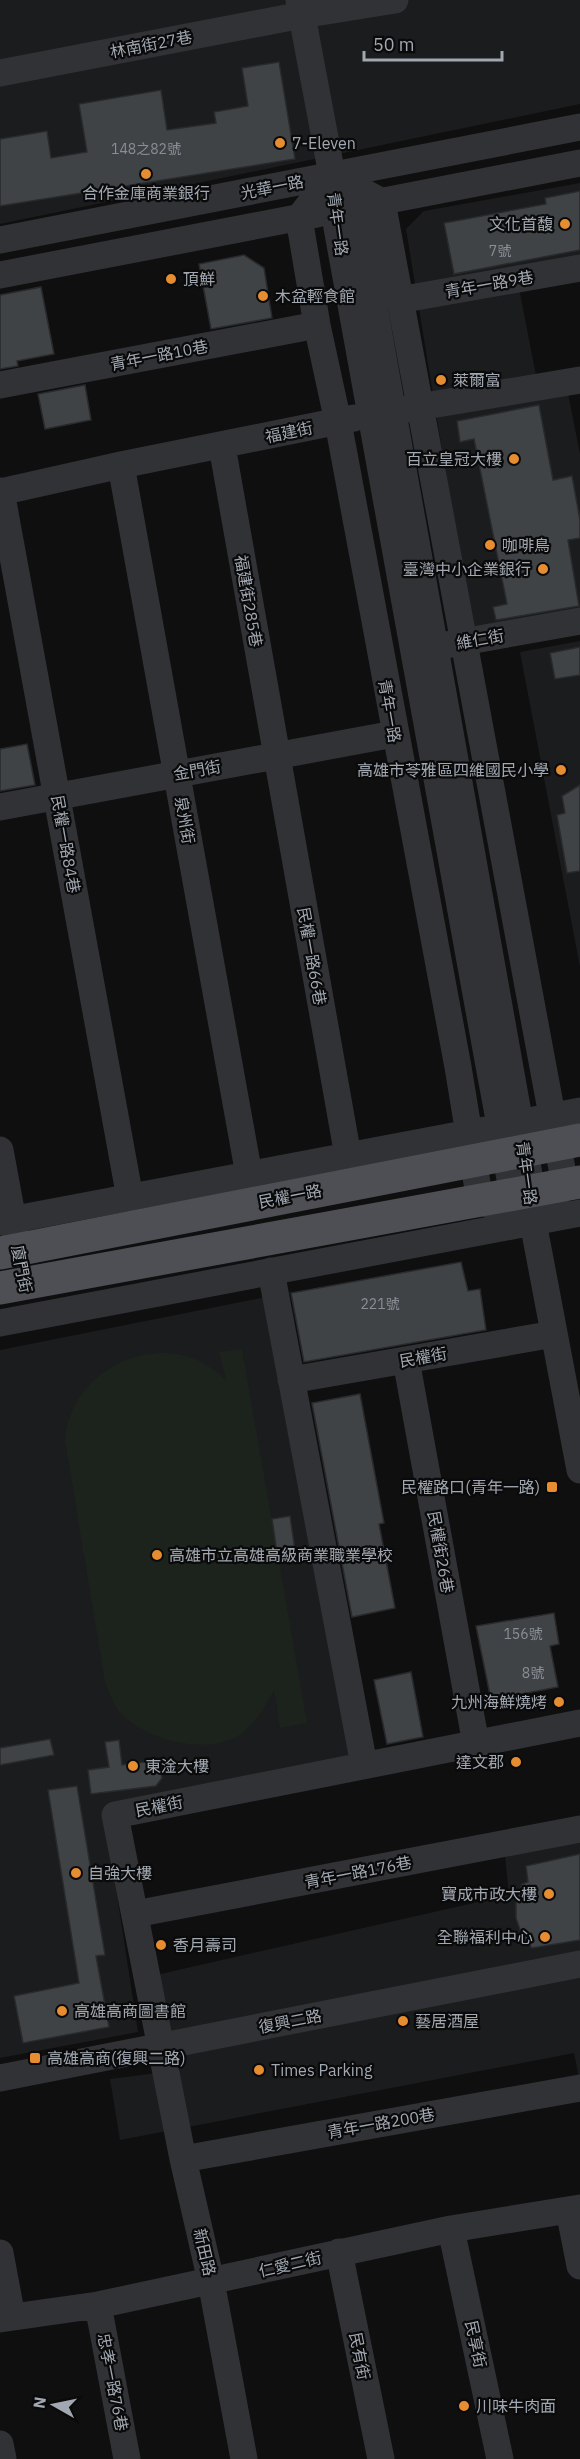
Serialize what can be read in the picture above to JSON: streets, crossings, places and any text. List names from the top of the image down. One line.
{"streets":{"main road":["民權一路"],"street":["林南街27巷","光華一路","青年一路","青年一路9巷","青年一路10巷","福建街","福建街285巷","維仁街","金門街","泉州街","民權一路84巷","民權一路66巷","廈門街","民權街","民權街26巷","青年一路176巷","復興二路","青年一路200巷","新田路","仁愛二街","民享街","民有街","忠孝一路76巷"]},"crossings":[["林南街27巷","青年一路"],["光華一路","青年一路"],["青年一路","青年一路9巷"],["青年一路","青年一路10巷"],["青年一路","福建街"],["青年一路","維仁街"],["青年一路","金門街"],["青年一路","民權一路"],["青年一路","民權街"],["福建街","福建街285巷"],["福建街","泉州街"],["福建街","民權一路84巷"],["福建街285巷","金門街"],["福建街285巷","民權一路66巷"],["金門街","泉州街"],["金門街","民權一路84巷"],["金門街","民權一路66巷"],["泉州街","民權一路"],["民權一路84巷","民權一路"],["民權一路66巷","民權一路"],["民權一路","廈門街"],["民權街","民權街26巷"],["民權街","青年一路176巷"],["民權街","復興二路"],["民權街","新田路"],["復興二路","新田路"],["青年一路200巷","新田路"],["新田路","仁愛二街"],["仁愛二街","民享街"],["仁愛二街","民有街"],["仁愛二街","忠孝一路76巷"]],"places":{"other":["7-Eleven","合作金庫商業銀行","文化首馥","頂鮮","木盆輕食館","萊爾富","百立皇冠大樓","咖啡鳥","臺灣中小企業銀行","高雄市苓雅區四維國民小學","高雄市立高雄高級商業職業學校","九州海鮮燒烤","達文郡","東淦大樓","自強大樓","寶成市政大樓","全聯福利中心","香月壽司","高雄高商圖書館","藝居酒屋","Times Parking","川味牛肉面"],"transit":["民權路口(青年一路)","高雄高商(復興二路)"]},"house_numbers":["148之82號","7號","221號","156號","8號"],"scale_bar":"50 m","north":"left"}
